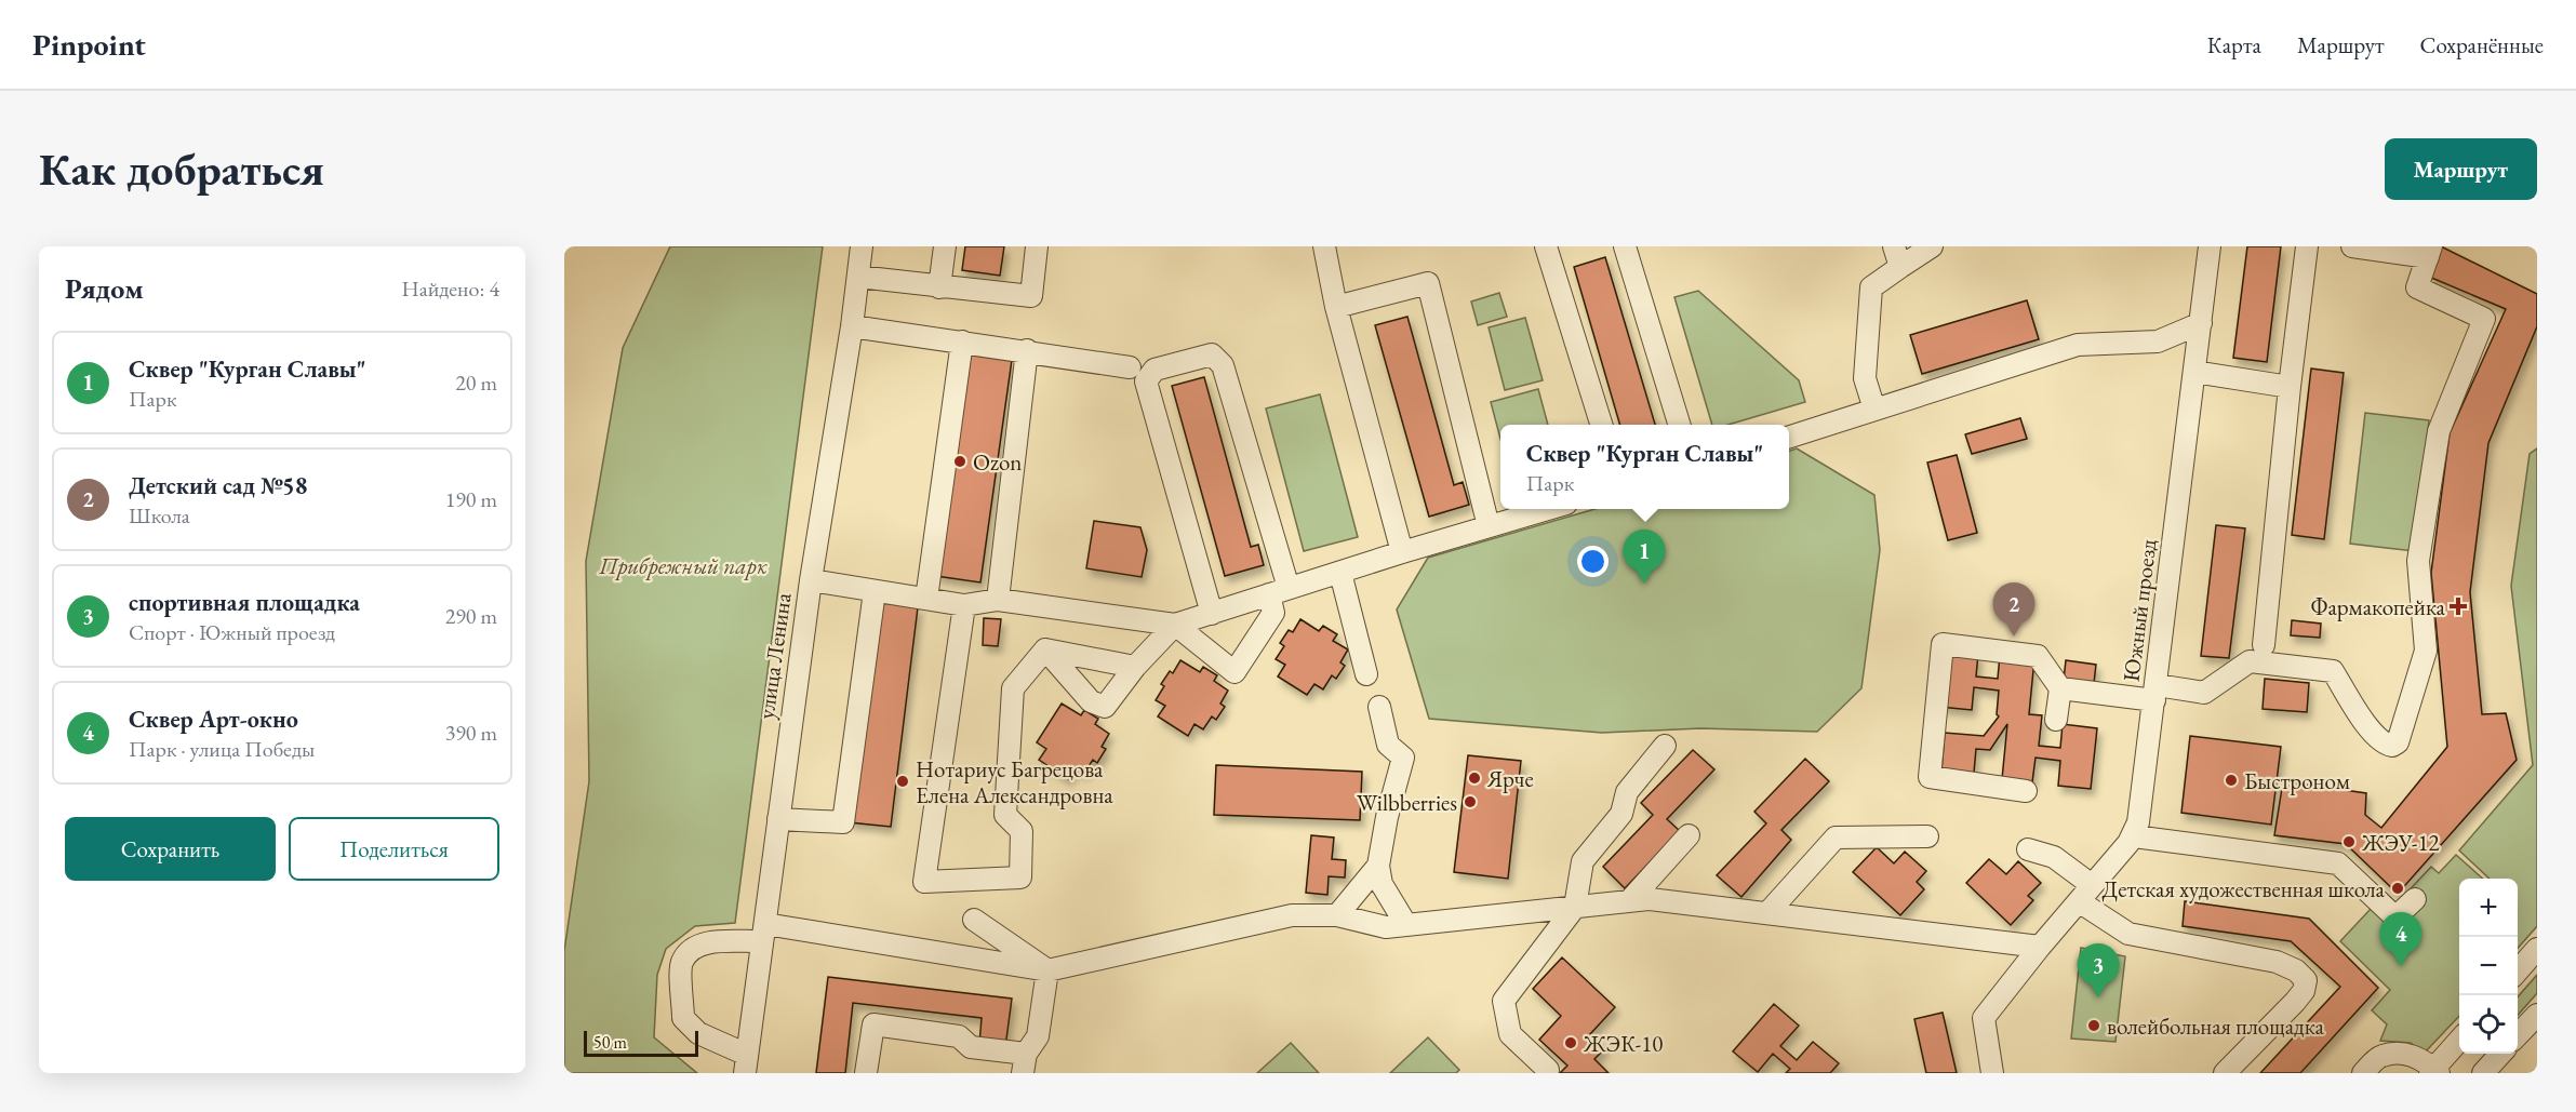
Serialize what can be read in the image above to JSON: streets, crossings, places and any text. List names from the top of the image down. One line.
{"streets":{"street":["Южный проезд","улица Ленина"]},"parks":["Прибрежный парк"],"places":{"other":["Ozon","Ярче","Быстроном","Нотариус Багрецова Елена Александровна","Wilbberries","ЖЭУ-12","Детская художественная школа","волейбольная площадка","ЖЭК-10"],"health":["Фармакопейка"]},"scale_bar":"50 m","page":{"header":"Pinpoint","nav":["Карта","Маршрут","Сохранённые"],"buttons":["Маршрут",["Сохранить","Поделиться"]],"title":"Как добраться","heading":["Рядом","Найдено: 4"],"list":[{"mark":"1","name":"Сквер \"Курган Славы\"","note":"Парк","value":"20 m"},{"mark":"2","name":"Детский сад №58","note":"Школа","value":"190 m"},{"mark":"3","name":"спортивная площадка","note":"Спорт · Южный проезд","value":"290 m"},{"mark":"4","name":"Сквер Арт-окно","note":"Парк · улица Победы","value":"390 m"}],"popup":["Сквер \"Курган Славы\"","Парк"],"pins":["1","2","4","3"],"map_buttons":["+","−"],"scale":"50 m"}}
